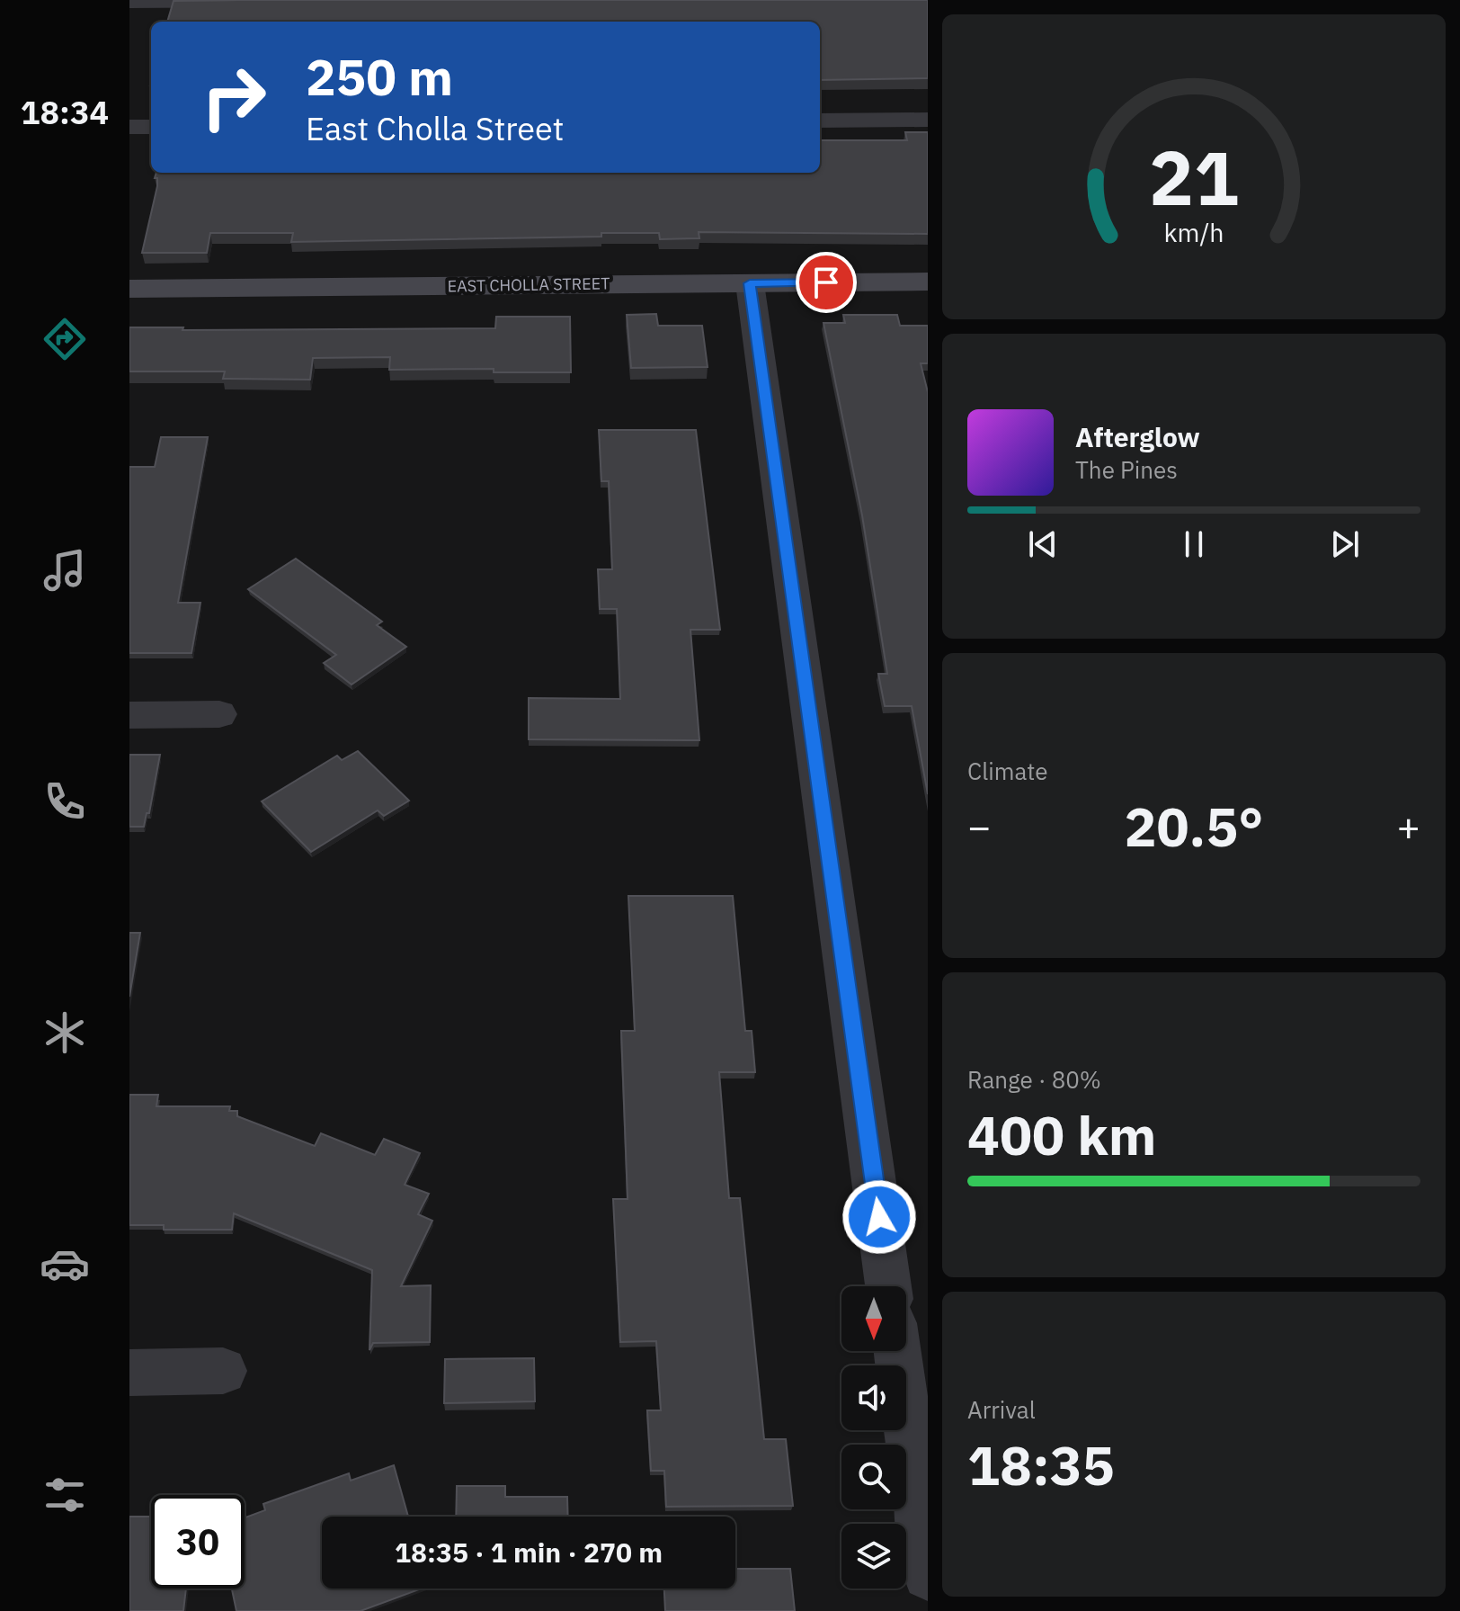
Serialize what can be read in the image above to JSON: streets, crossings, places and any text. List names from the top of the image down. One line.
{"streets":{"street":["EAST CHOLLA STREET"]},"north":"bottom","page":{"tabs":"18:34","turn":["250 m","East Cholla Street"],"song":["Afterglow","The Pines"],"tile":["Climate",["Range · 80%","400 km"],["Arrival","18:35"]],"heat":["−","20.5°","+"],"limit":"30","trip":"18:35 · 1 min · 270 m","gauge":["21","km/h"]}}
